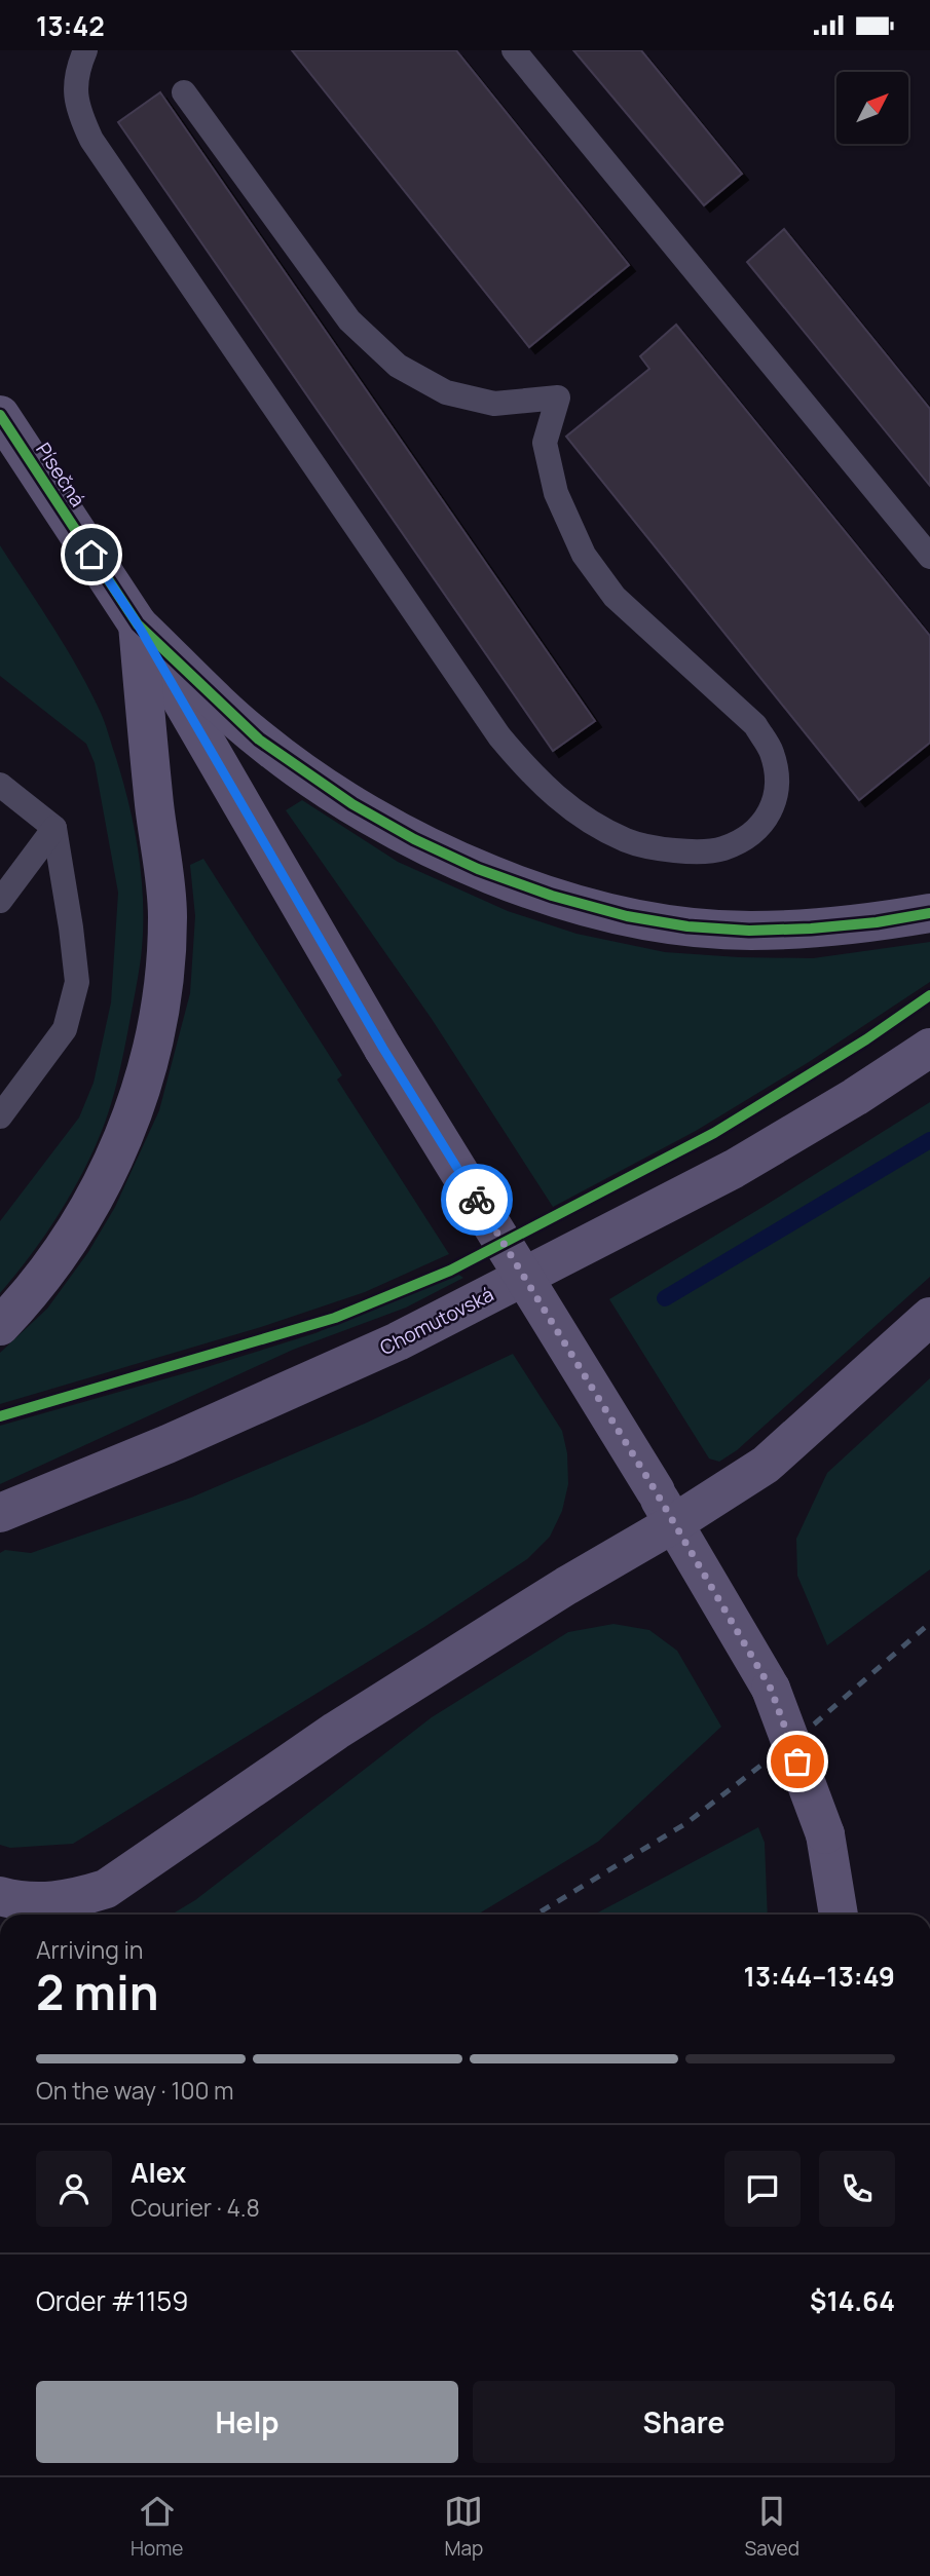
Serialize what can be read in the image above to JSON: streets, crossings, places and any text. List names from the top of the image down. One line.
{"streets":{"street":["Písečná","Chomutovská"]},"north":"top right","page":{"status":"13:42","heading":["2 min","Arriving in","13:44–13:49"],"panel":["Alex","Courier · 4.8","Order #1159","$14.64"],"bar":"On the way · 100 m","buttons":["Help","Share"],"tabs":["Home","Map","Saved"]}}
